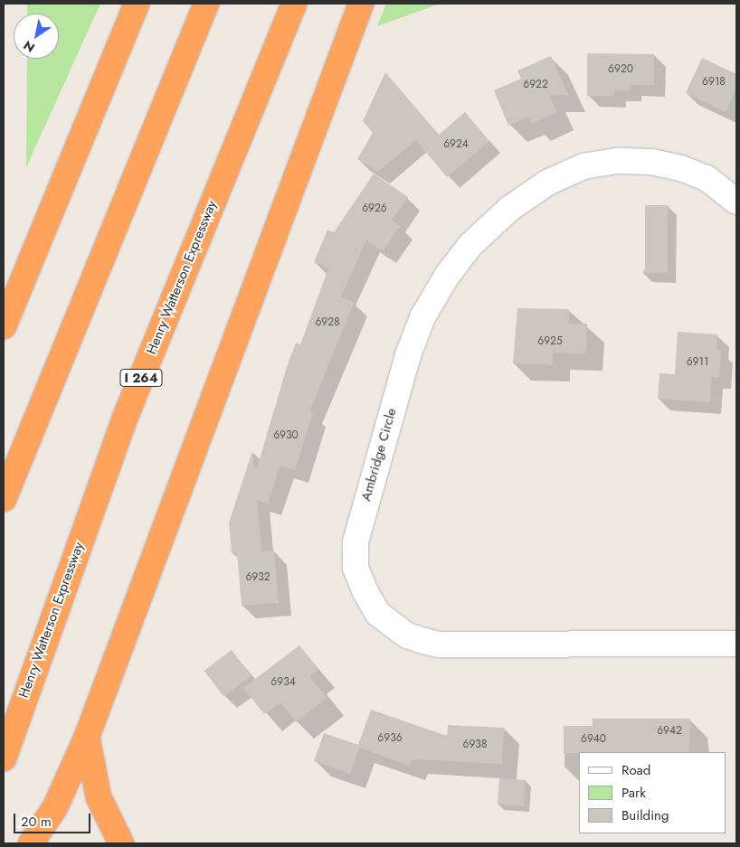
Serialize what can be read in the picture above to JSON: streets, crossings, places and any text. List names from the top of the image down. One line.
{"streets":{"highway":["Henry Watterson Expressway","I 264"],"street":["Ambridge Circle"]},"house_numbers":["6920","6918","6922","6924","6926","6928","6925","6911","6930","6932","6934","6942","6936","6940","6938"],"legend":["Road","Park","Building"],"scale_bar":"20 m","north":"bottom left"}
